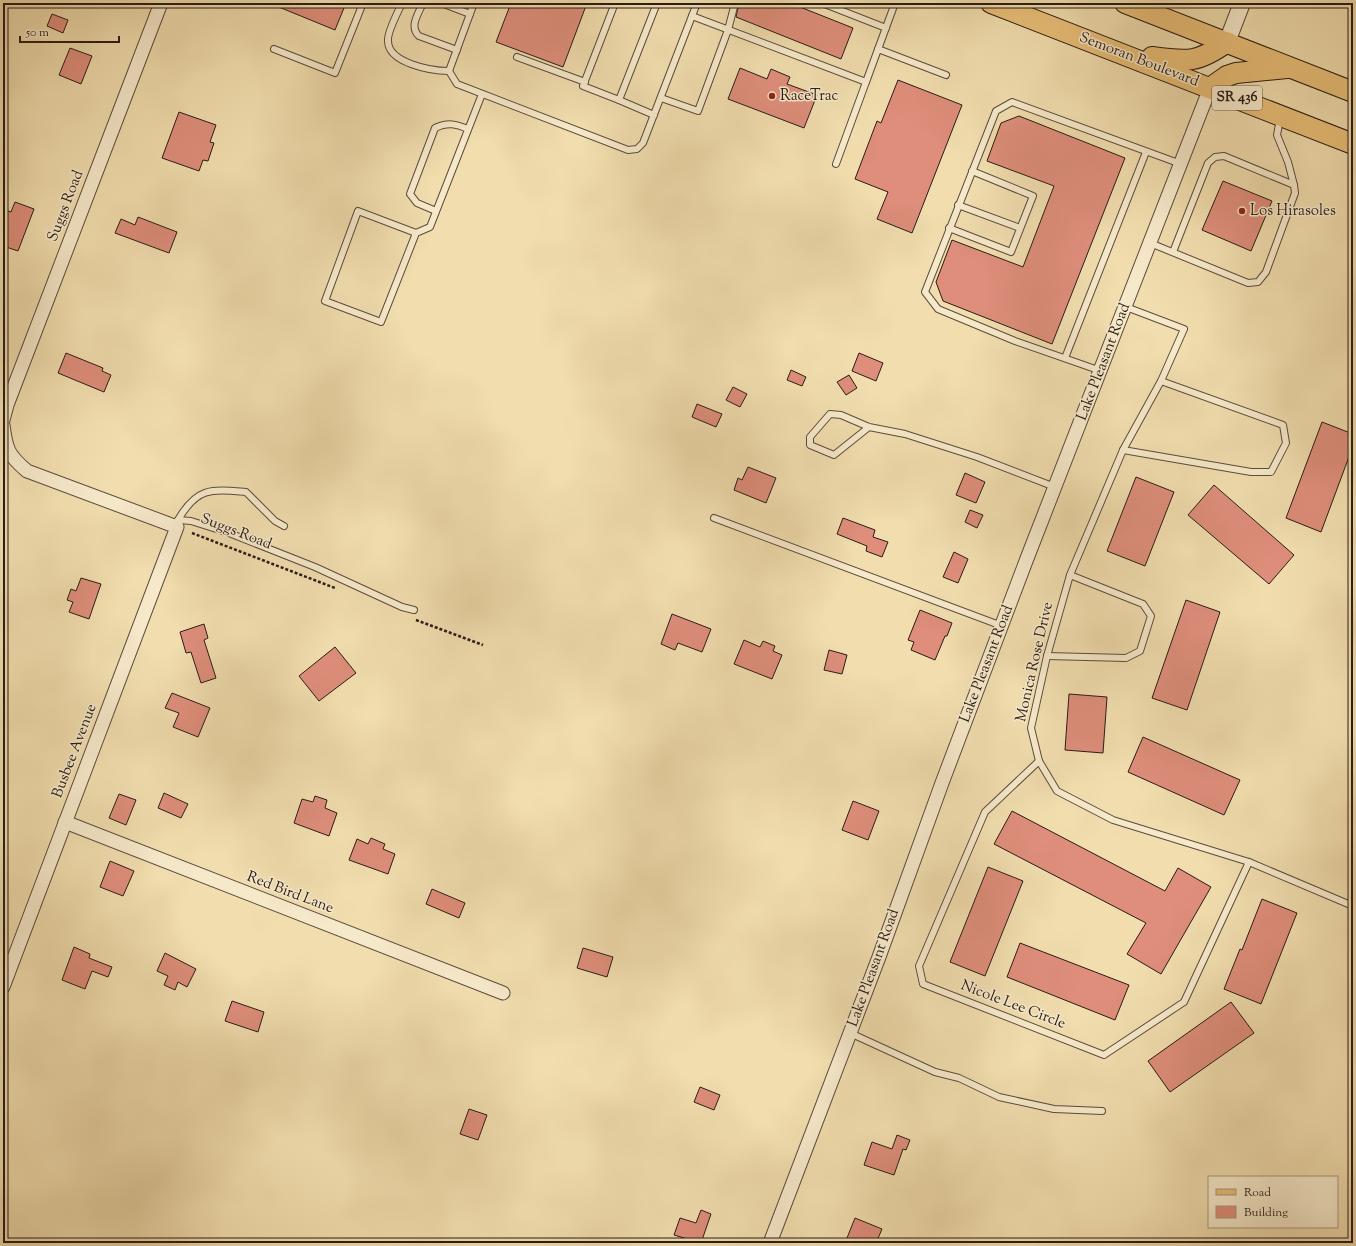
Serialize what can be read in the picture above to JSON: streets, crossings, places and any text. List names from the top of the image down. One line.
{"streets":{"main road":["Semoran Boulevard","SR 436"],"street":["Suggs Road","Lake Pleasant Road","Busbee Avenue","Red Bird Lane"],"lane":["Monica Rose Drive","Nicole Lee Circle"]},"crossings":[["Semoran Boulevard","Lake Pleasant Road"],["Suggs Road","Busbee Avenue"],["Lake Pleasant Road","Monica Rose Drive"],["Monica Rose Drive","Nicole Lee Circle"],["Busbee Avenue","Red Bird Lane"]],"places":["RaceTrac","Los Hirasoles"],"legend":["Road","Building"],"scale_bar":"50 m"}
